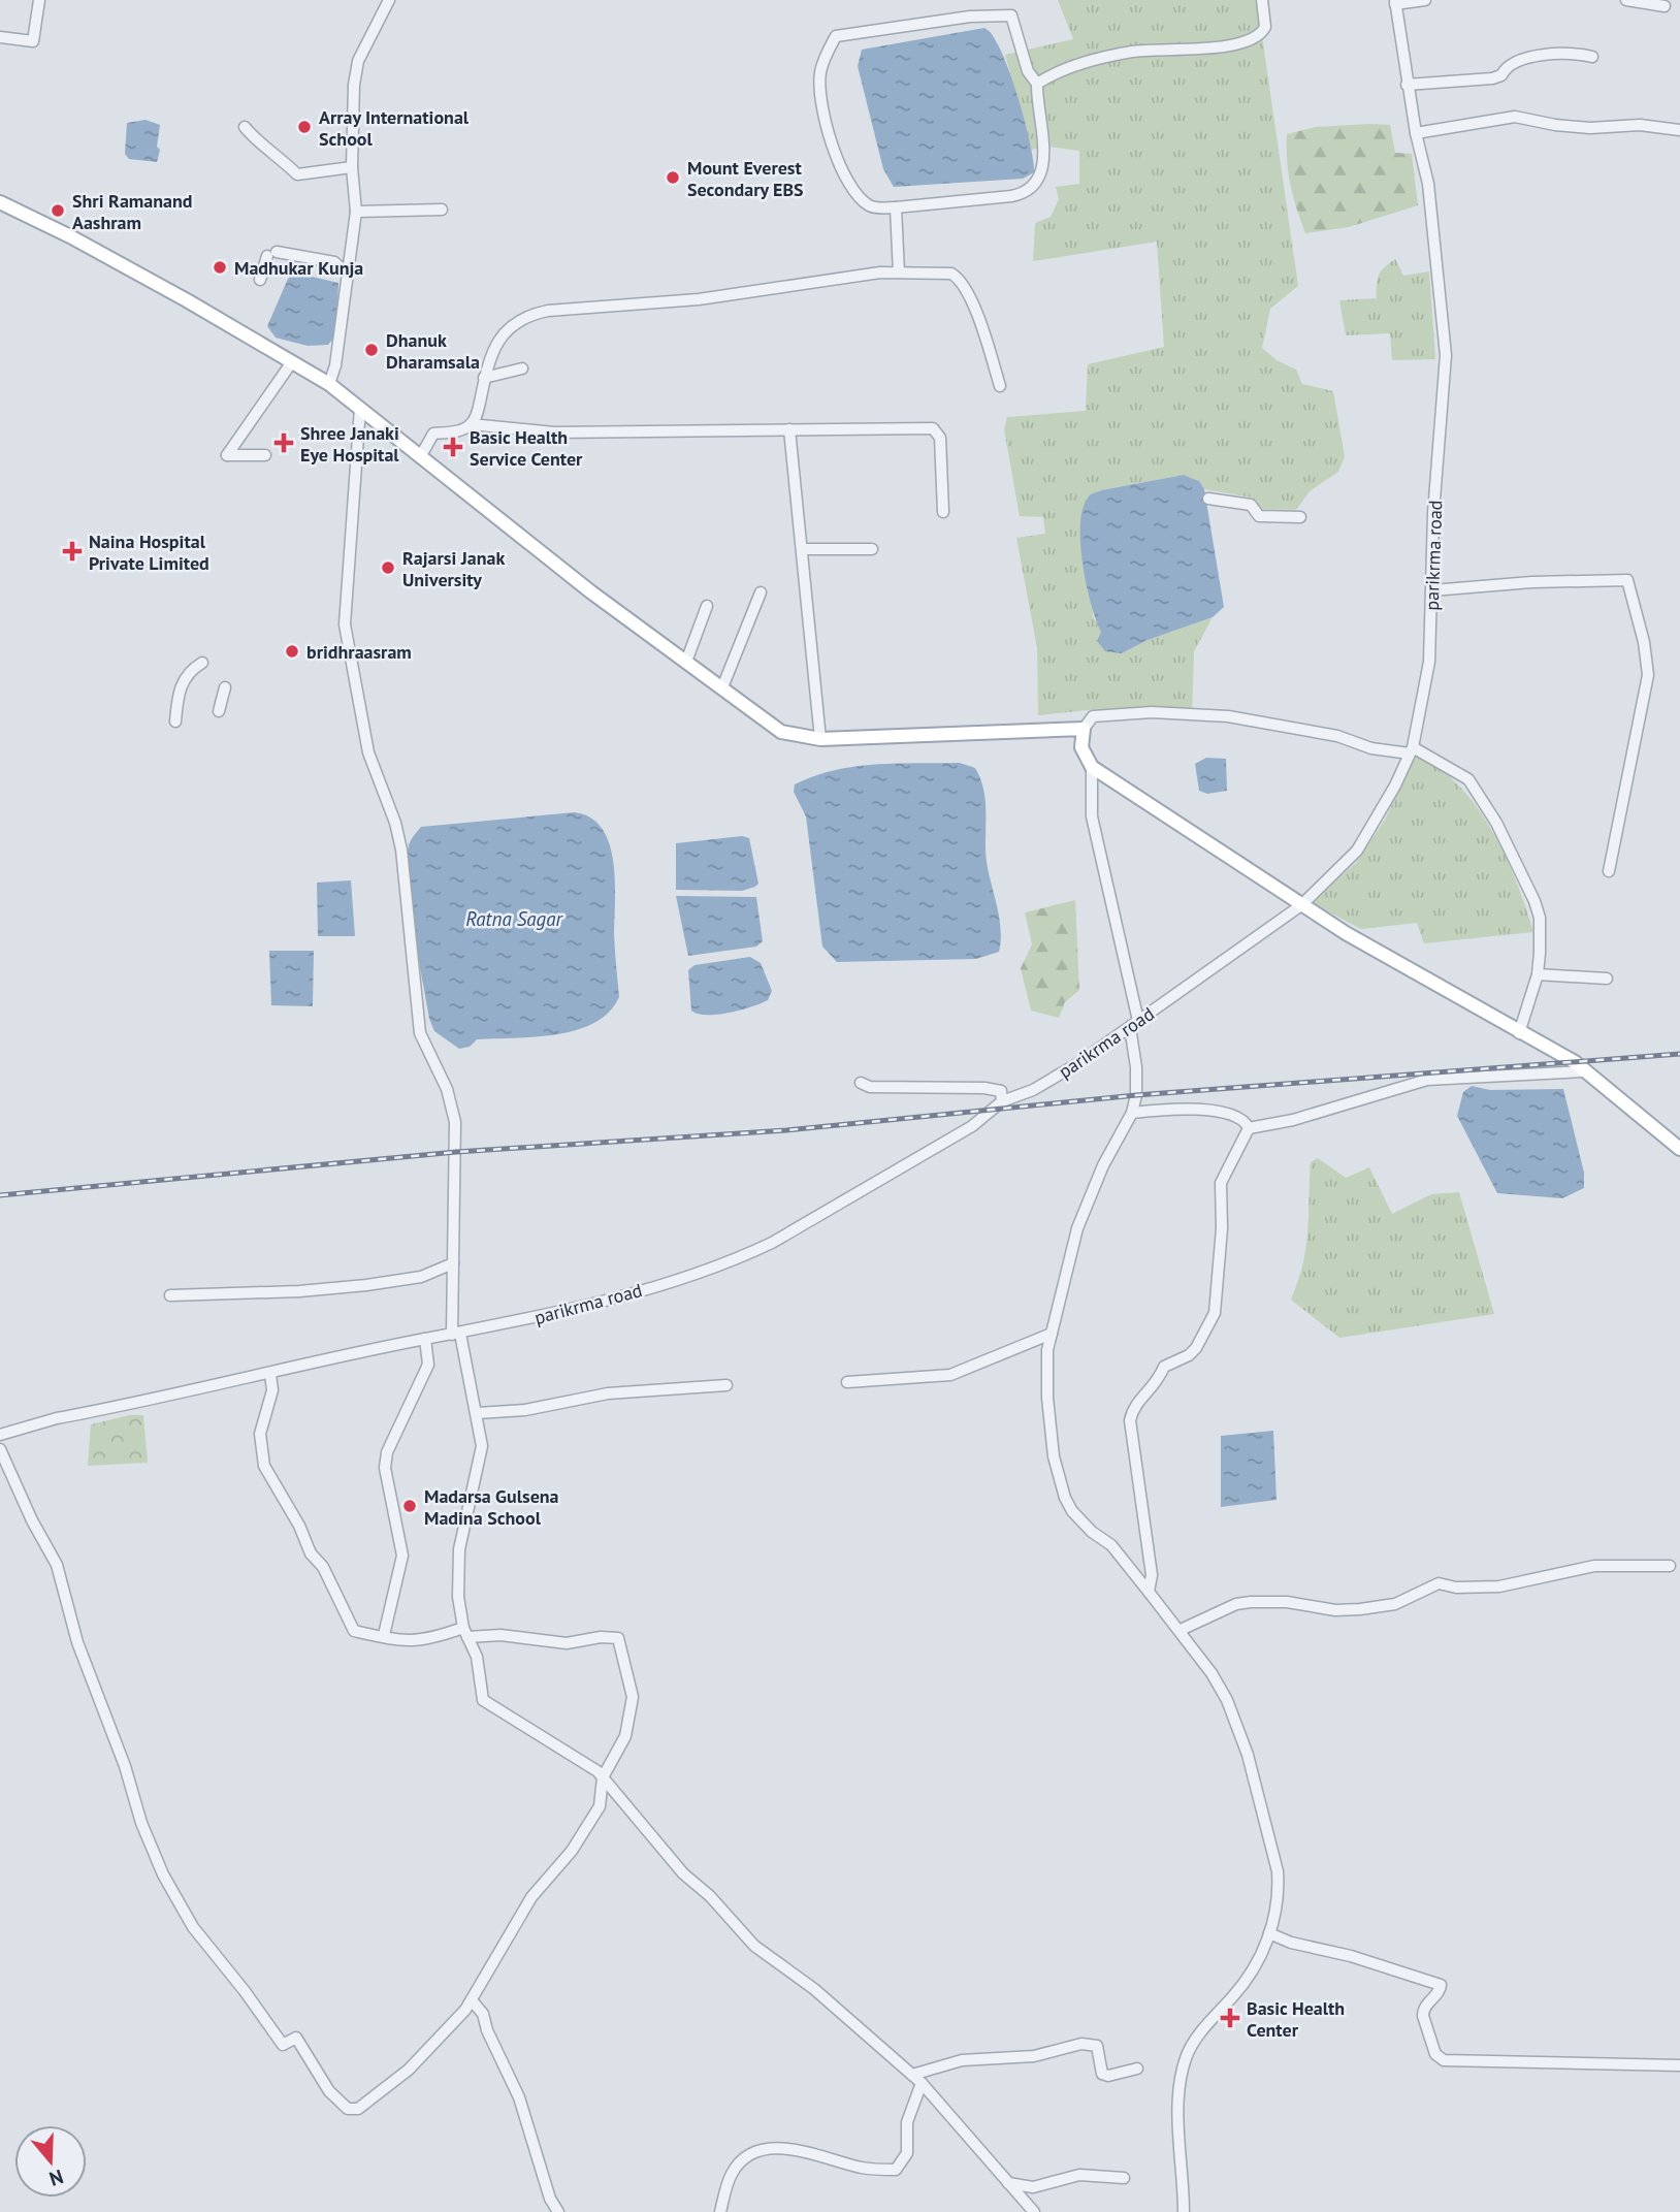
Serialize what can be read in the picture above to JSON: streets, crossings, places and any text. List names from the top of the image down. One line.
{"streets":{"street":["parikrma road"]},"water":["Ratna Sagar"],"places":{"other":["Array International School","Mount Everest Secondary EBS","Shri Ramanand Aashram","Madhukar Kunja","Dhanuk Dharamsala","Rajarsi Janak University","bridhraasram","Madarsa Gulsena Madina School"],"health":["Shree Janaki Eye Hospital","Basic Health Service Center","Naina Hospital Private Limited","Basic Health Center"]},"north":"bottom"}
